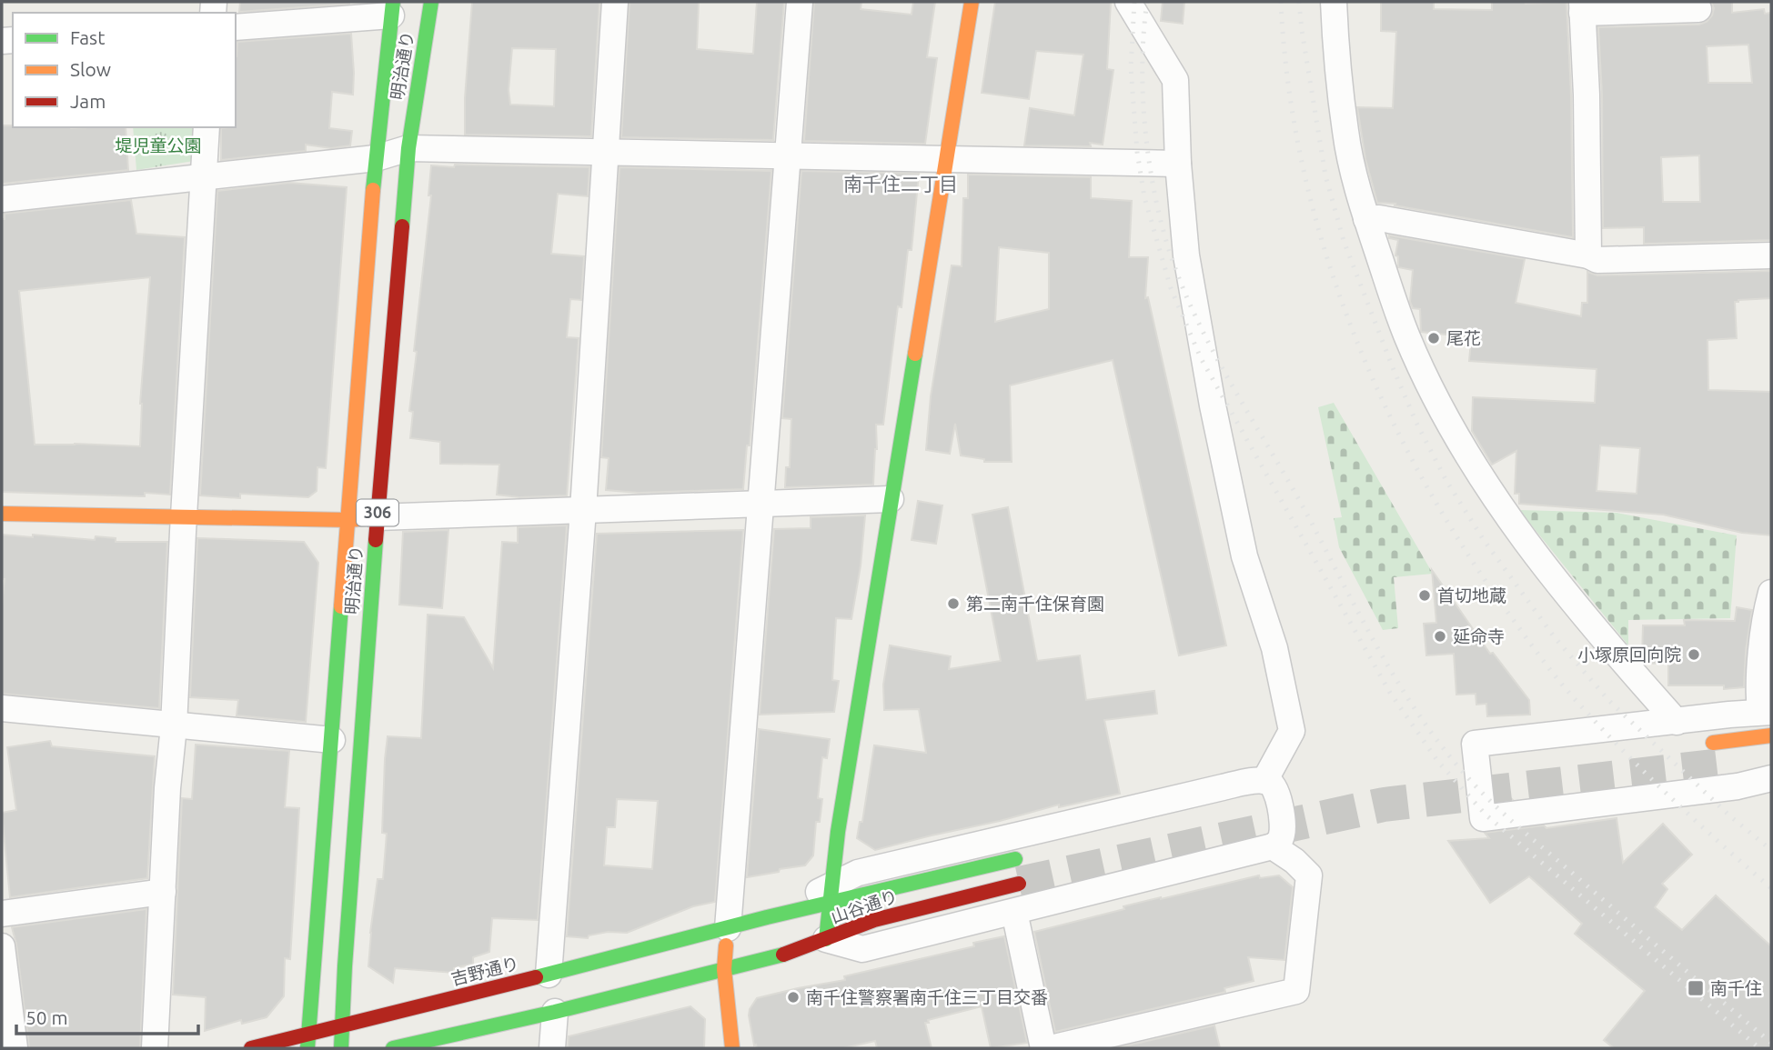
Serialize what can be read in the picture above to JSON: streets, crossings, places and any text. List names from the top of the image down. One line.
{"streets":{"main road":["明治通り","306","山谷通り","吉野通り"]},"crossings":[["明治通り","吉野通り"]],"districts":["南千住二丁目"],"parks":["堤児童公園"],"places":{"other":["尾花","首切地蔵","第二南千住保育園","延命寺","小塚原回向院","南千住警察署南千住三丁目交番"],"transit":["南千住"]},"legend":["Fast","Slow","Jam"],"scale_bar":"50 m"}
